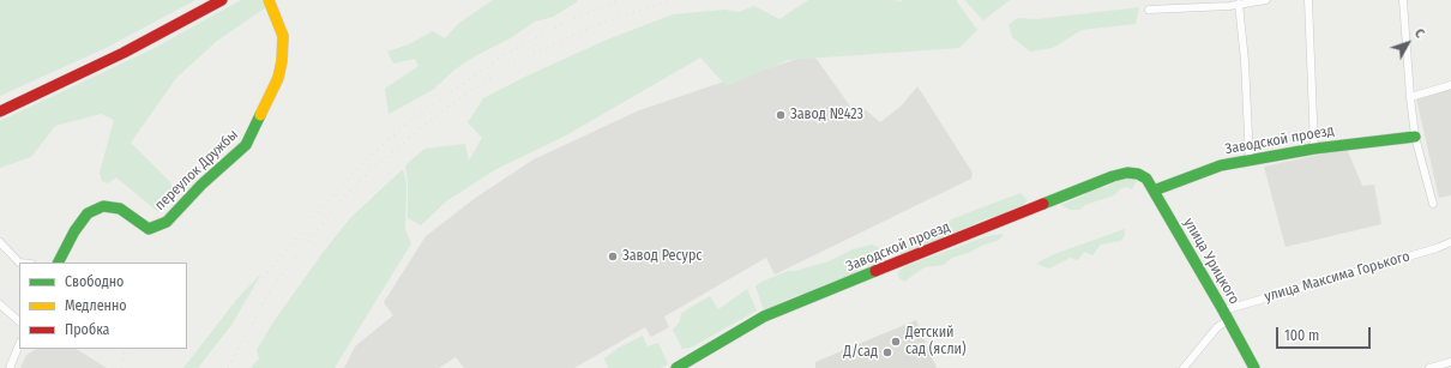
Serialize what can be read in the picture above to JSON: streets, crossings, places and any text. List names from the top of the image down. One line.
{"streets":{"street":["Заводской проезд","переулок Дружбы","улица Урицкого","улица Максима Горького"]},"crossings":[["Заводской проезд","улица Урицкого"],["улица Урицкого","улица Максима Горького"]],"places":["Завод №423","Завод Ресурс","Детский сад (ясли)","Д/сад"],"legend":["Свободно","Медленно","Пробка"],"scale_bar":"100 m","north":"top right"}
